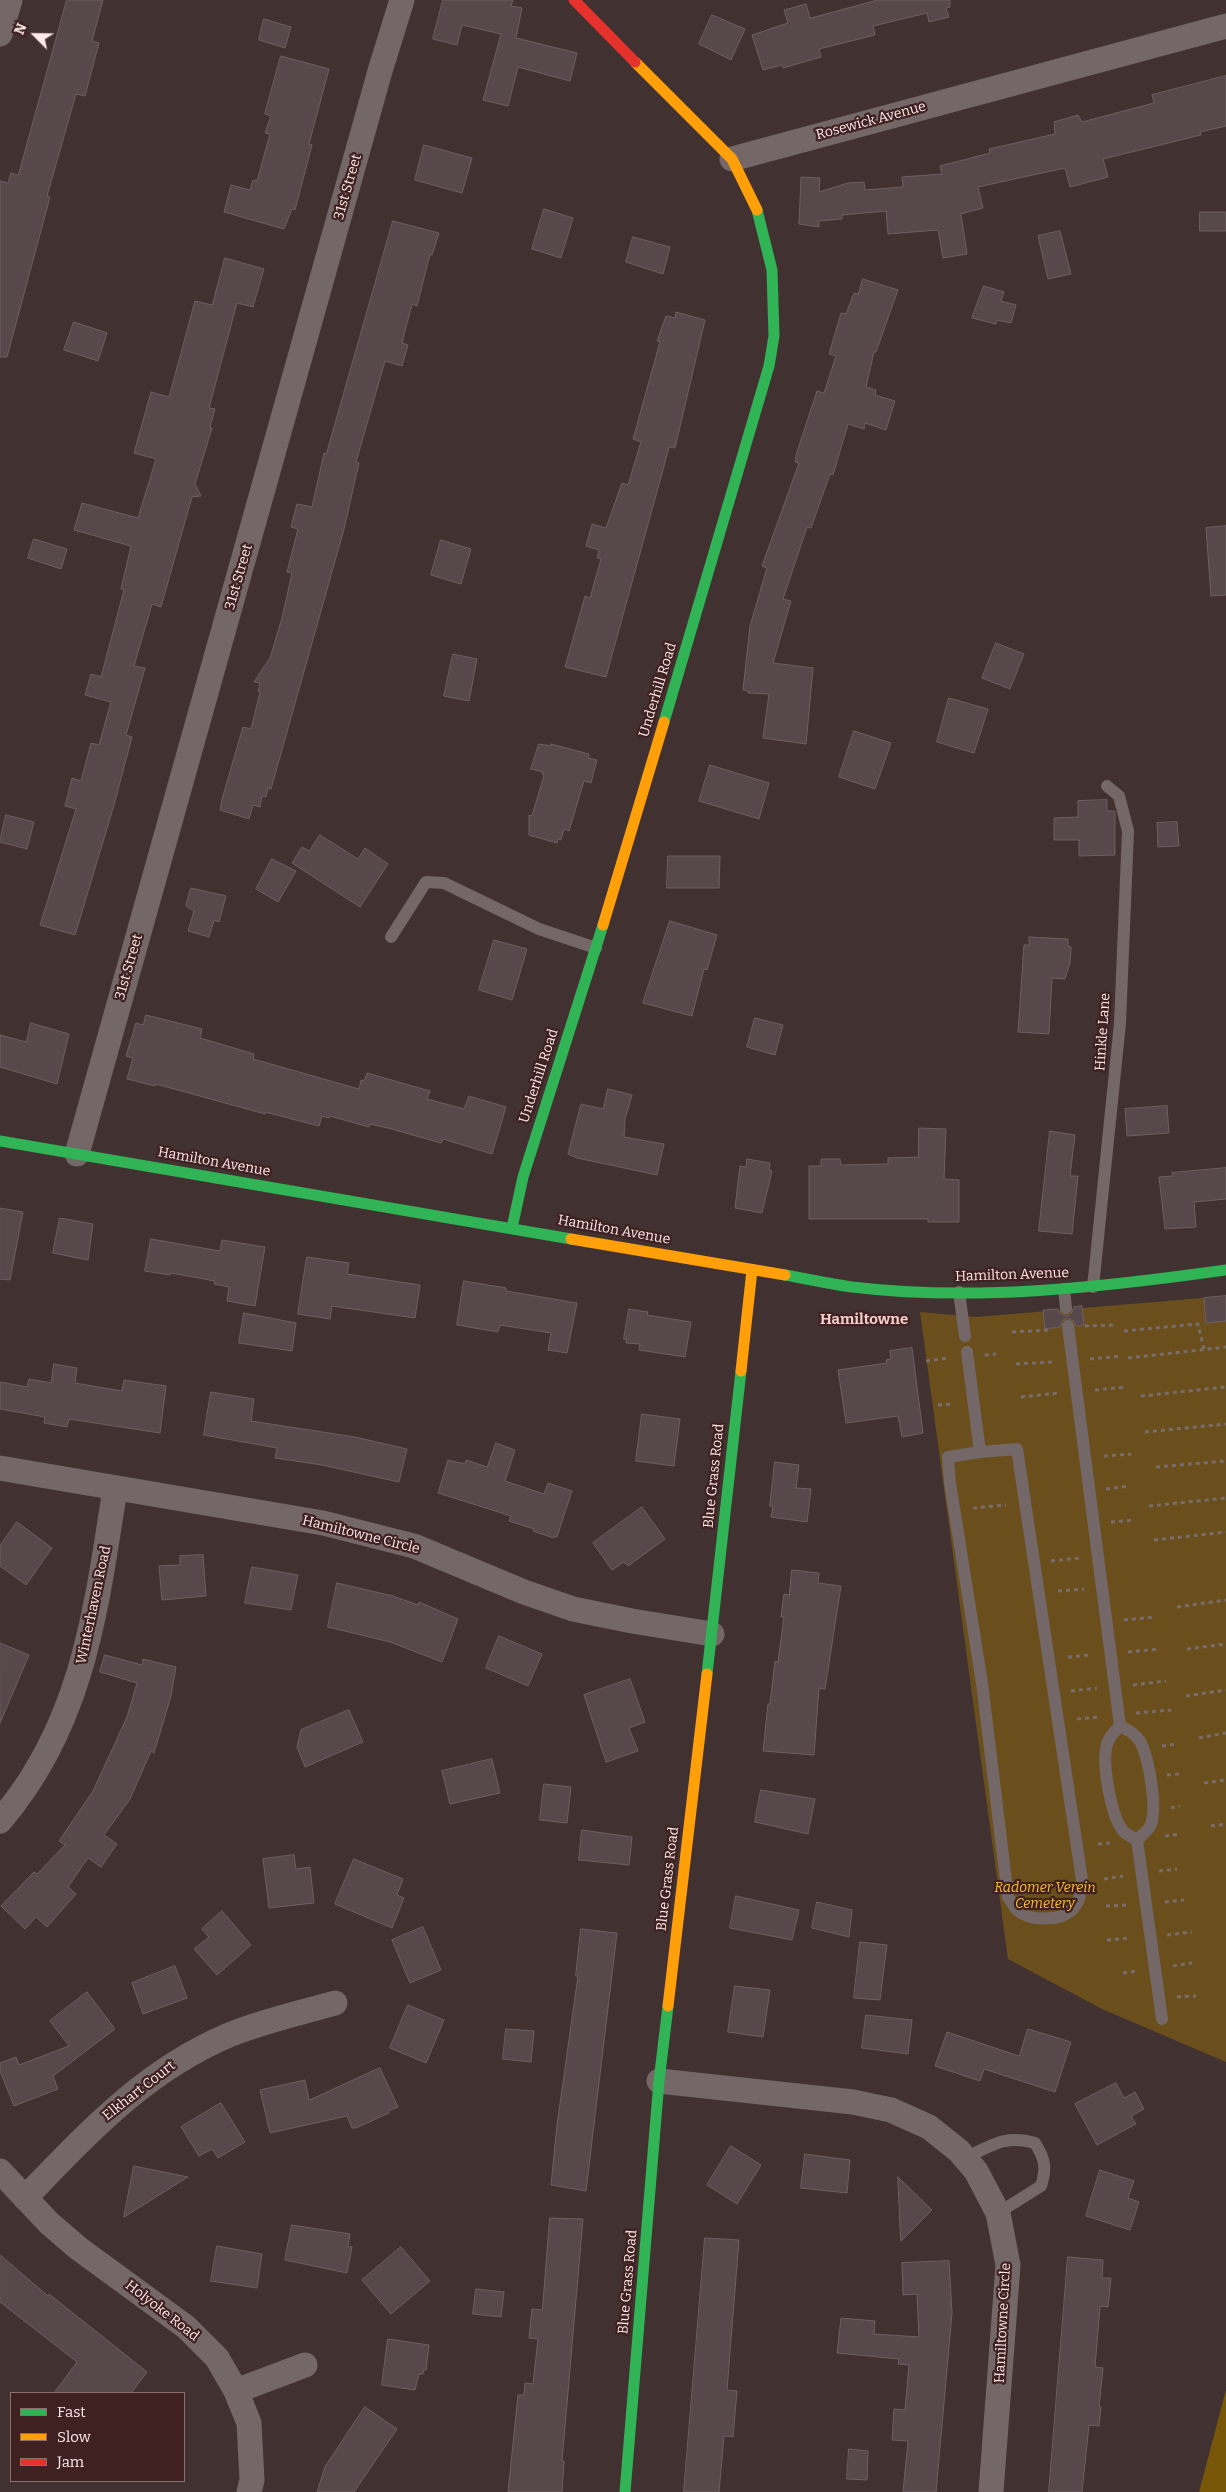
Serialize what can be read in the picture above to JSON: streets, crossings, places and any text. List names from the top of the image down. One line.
{"streets":{"street":["Rosewick Avenue","31st Street","Underhill Road","Hamilton Avenue","Blue Grass Road","Hamiltowne Circle","Winterhaven Road","Elkhart Court","Holyoke Road"],"lane":["Hinkle Lane"]},"crossings":[["Rosewick Avenue","Underhill Road"],["31st Street","Hamilton Avenue"],["Underhill Road","Hamilton Avenue"],["Hinkle Lane","Hamilton Avenue"],["Hamilton Avenue","Blue Grass Road"],["Blue Grass Road","Hamiltowne Circle"],["Hamiltowne Circle","Winterhaven Road"],["Elkhart Court","Holyoke Road"]],"districts":["Hamiltowne"],"parks":["Radomer Verein Cemetery"],"legend":["Fast","Slow","Jam"],"north":"top left"}
